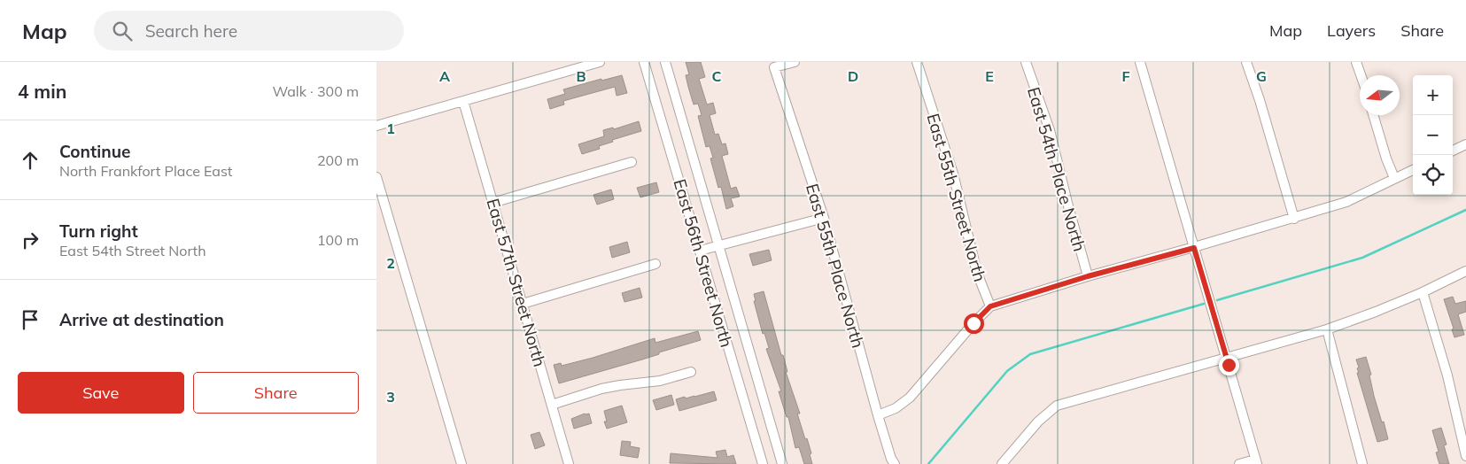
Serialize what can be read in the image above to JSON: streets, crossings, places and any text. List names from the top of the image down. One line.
{"streets":{"street":["East 54th Place North","East 55th Street North","East 56th Street North","East 55th Place North","East 57th Street North"]},"north":"left","page":{"header":"Map","search":"Search here","nav":["Map","Layers","Share"],"heading":["4 min","Walk · 300 m"],"map_buttons":["+","−"],"list":[["Continue","North Frankfort Place East","200 m"],["Turn right","East 54th Street North","100 m"],"Arrive at destination"],"buttons":["Save","Share"]},"grid":{"columns":["A","B","C","D","E","F","G"],"rows":["1","2","3"]}}
